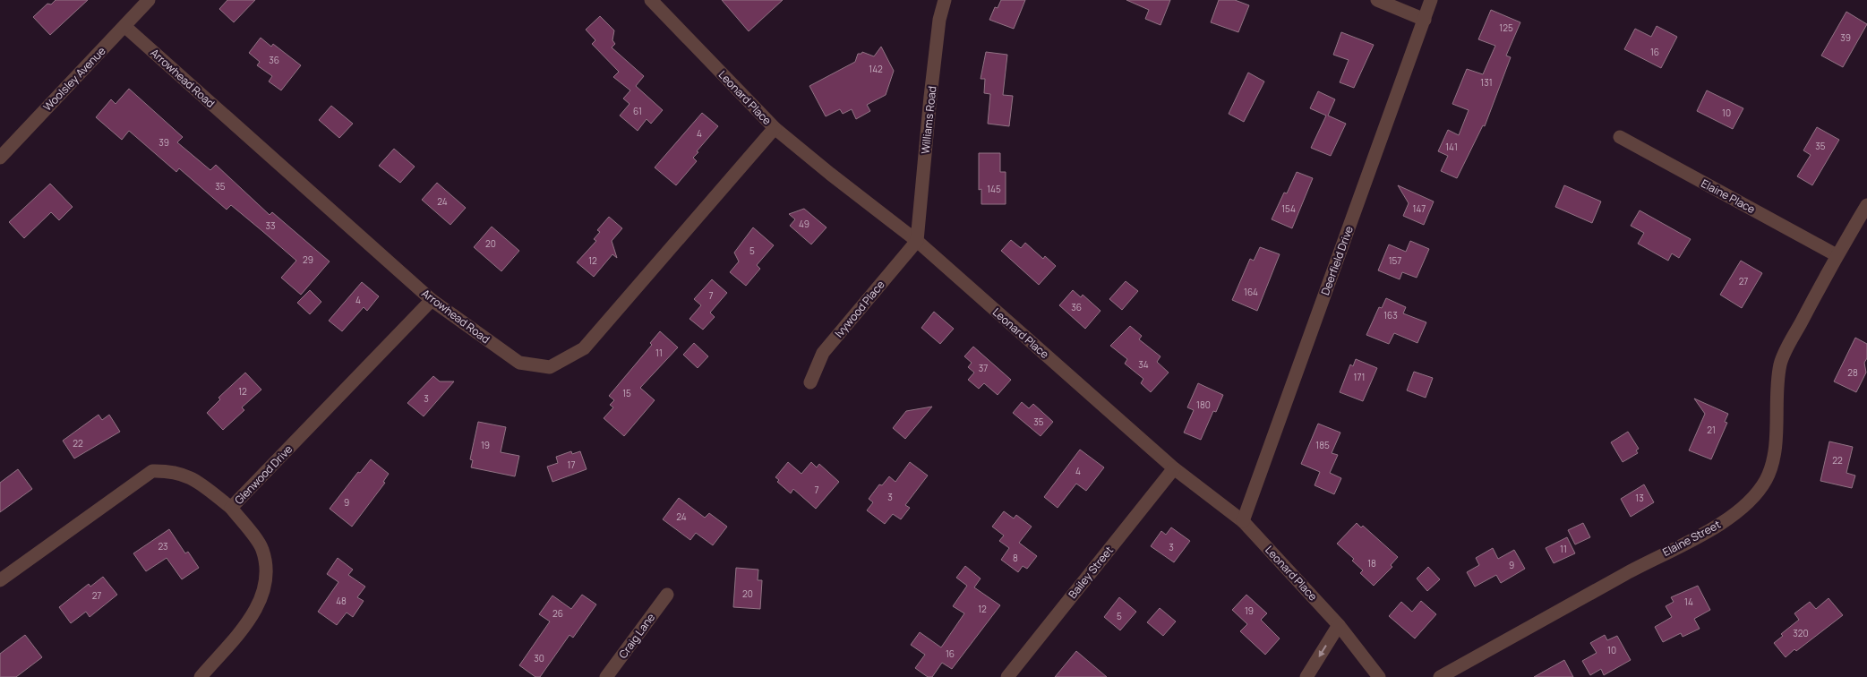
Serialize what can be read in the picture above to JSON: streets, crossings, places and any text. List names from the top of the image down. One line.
{"streets":{"street":["Arrowhead Road","Woolsley Avenue","Leonard Place","Williams Road","Elaine Place","Deerfield Drive","Ivywood Place","Glenwood Drive","Elaine Street","Bailey Street","Craig Lane"]},"crossings":[["Arrowhead Road","Woolsley Avenue"],["Arrowhead Road","Leonard Place"],["Arrowhead Road","Glenwood Drive"],["Leonard Place","Williams Road"],["Leonard Place","Deerfield Drive"],["Leonard Place","Ivywood Place"],["Leonard Place","Bailey Street"],["Williams Road","Ivywood Place"],["Elaine Place","Elaine Street"]],"house_numbers":["125","39","16","36","142","131","61","10","4","39","35","141","35","145","24","154","147","49","33","20","5","29","12","157","27","164","7","4","36","163","11","34","37","28","171","12","15","3","180","35","21","22","19","185","22","17","4","7","3","13","9","24","23","3","11","8","18","9","20","27","48","14","12","19","26","5","320","10","16","30"]}
